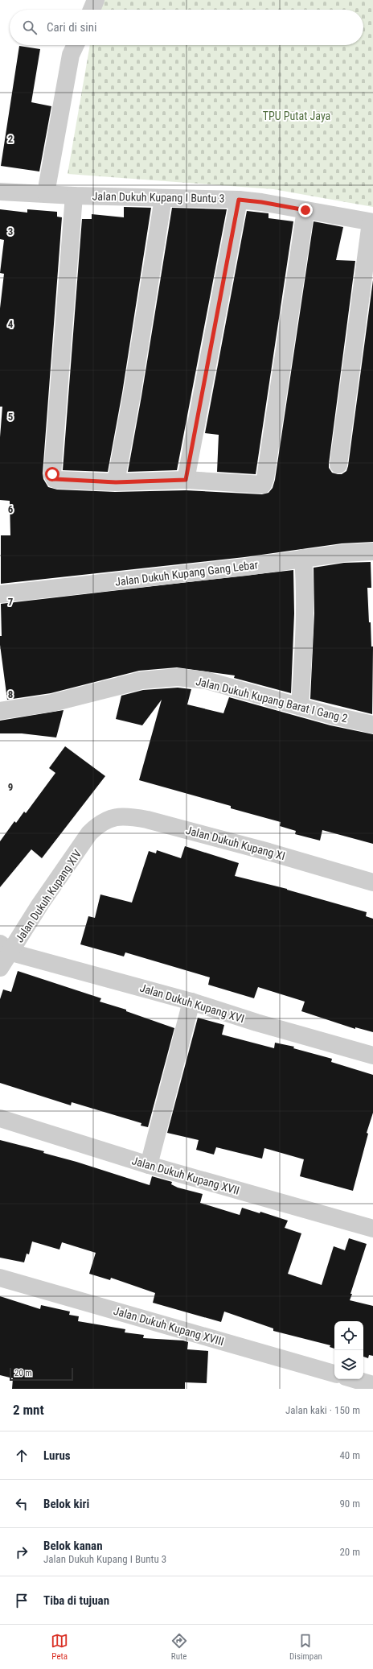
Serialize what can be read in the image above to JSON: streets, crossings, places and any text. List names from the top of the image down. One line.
{"streets":{"street":["Jalan Dukuh Kupang I Buntu 3","Jalan Dukuh Kupang Gang Lebar","Jalan Dukuh Kupang Barat I Gang 2","Jalan Dukuh Kupang XI","Jalan Dukuh Kupang XIV","Jalan Dukuh Kupang XVI","Jalan Dukuh Kupang XVII","Jalan Dukuh Kupang XVIII"]},"crossings":[["Jalan Dukuh Kupang XI","Jalan Dukuh Kupang XIV"],["Jalan Dukuh Kupang XIV","Jalan Dukuh Kupang XVI"]],"parks":["TPU Putat Jaya"],"scale_bar":"20 m","page":{"search":"Cari di sini","scale":"20 m","heading":["2 mnt","Jalan kaki · 150 m"],"list":[["Lurus","40 m"],["Belok kiri","90 m"],["Belok kanan","Jalan Dukuh Kupang I Buntu 3","20 m"],"Tiba di tujuan"],"nav":["Peta","Rute","Disimpan"]},"grid":{"rows":["2","3","4","5","6","7","8","9"]}}
